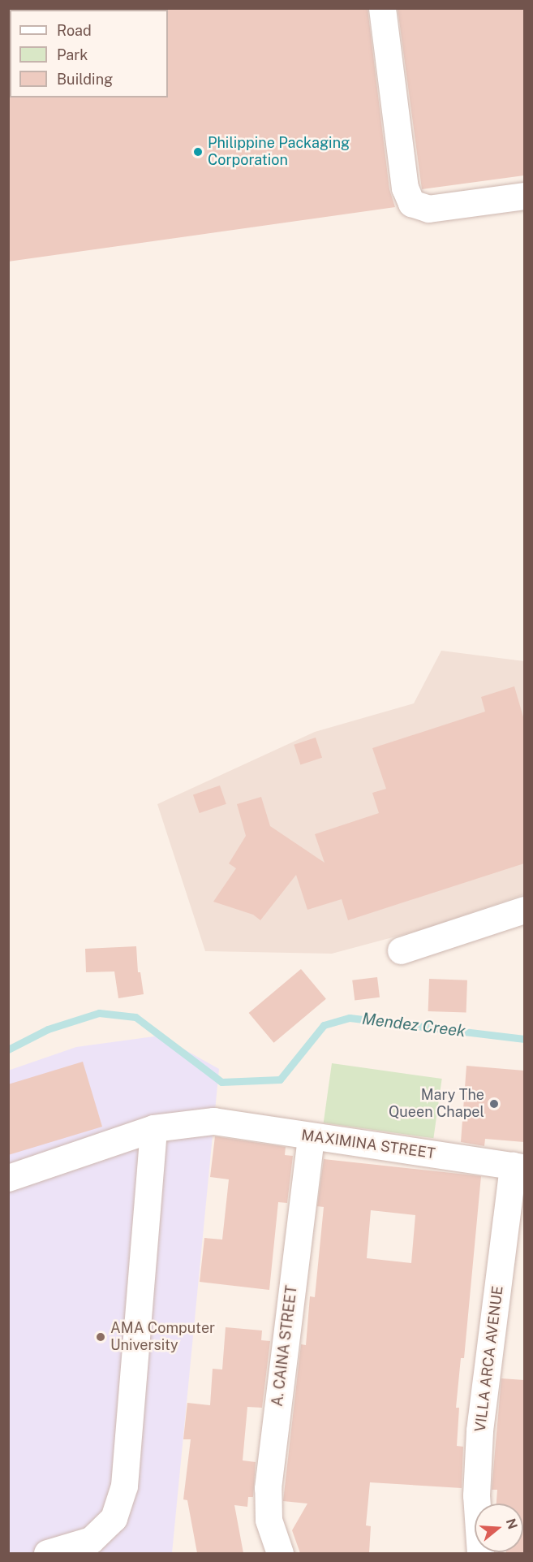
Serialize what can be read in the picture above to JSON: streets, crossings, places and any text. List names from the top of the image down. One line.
{"streets":{"street":["MAXIMINA STREET","A. CAINA STREET","VILLA ARCA AVENUE"]},"crossings":[["MAXIMINA STREET","A. CAINA STREET"],["MAXIMINA STREET","VILLA ARCA AVENUE"]],"water":["Mendez Creek"],"places":["Philippine Packaging Corporation","Mary The Queen Chapel","AMA Computer University"],"legend":["Road","Park","Building"],"north":"right"}
